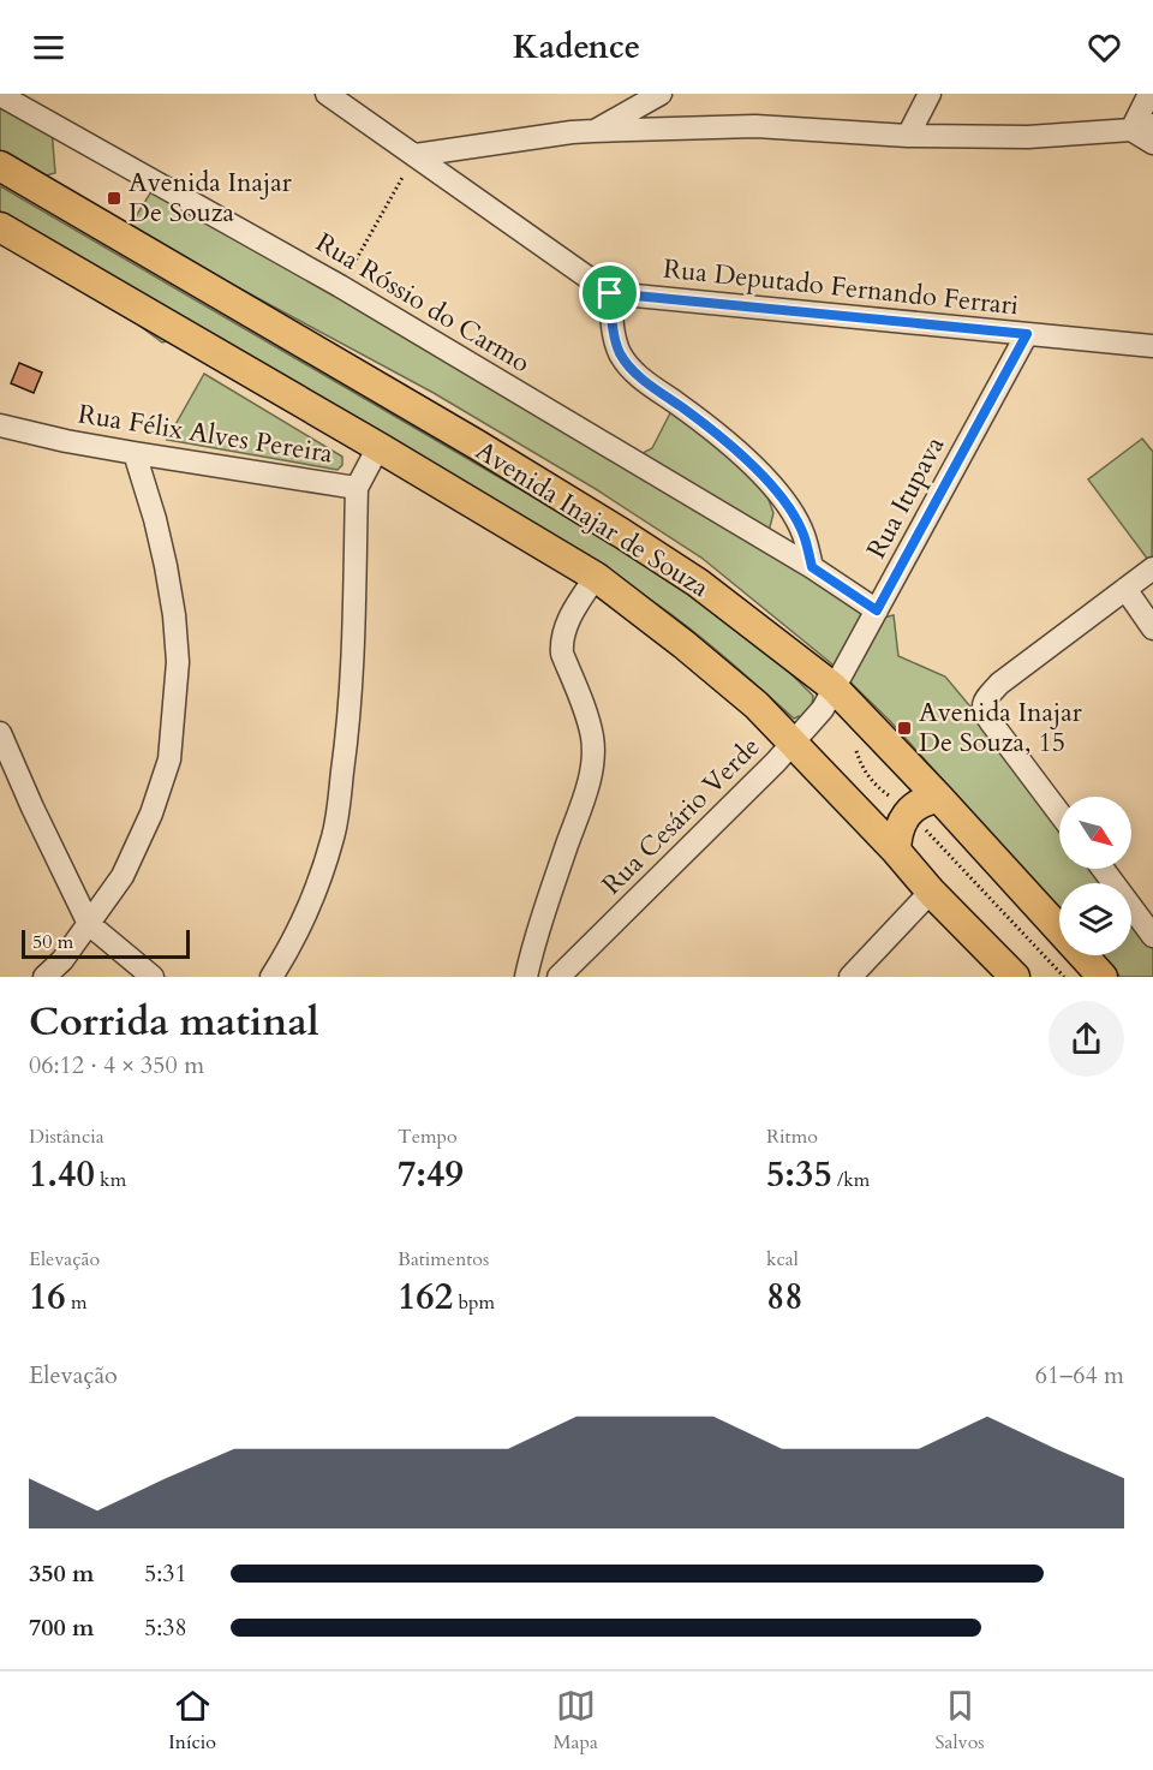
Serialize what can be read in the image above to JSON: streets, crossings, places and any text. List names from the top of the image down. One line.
{"streets":{"main road":["Avenida Inajar de Souza"],"street":["Rua Deputado Fernando Ferrari","Rua Róssio do Carmo","Rua Félix Alves Pereira","Rua Itupava","Rua Cesário Verde"]},"crossings":[["Rua Deputado Fernando Ferrari","Rua Itupava"],["Rua Róssio do Carmo","Rua Itupava"],["Rua Félix Alves Pereira","Avenida Inajar de Souza"],["Rua Itupava","Avenida Inajar de Souza"],["Rua Itupava","Rua Cesário Verde"],["Avenida Inajar de Souza","Rua Cesário Verde"]],"places":{"transit":["Avenida Inajar De Souza","Avenida Inajar De Souza, 15"]},"scale_bar":"50 m","north":"bottom right","page":{"header":"Kadence","scale":"50 m","heading":["Corrida matinal","06:12 · 4 × 350 m"],"stats":[["Distância","1.40 km"],["Tempo","7:49"],["Ritmo","5:35 /km"],["Elevação","16 m"],["Batimentos","162 bpm"],["kcal","88"]],"chart":["Elevação","61–64 m"],"list":[{"name":"350 m","note":"5:31"},{"name":"700 m","note":"5:38"}],"tabs":["Início","Mapa","Salvos"]}}
